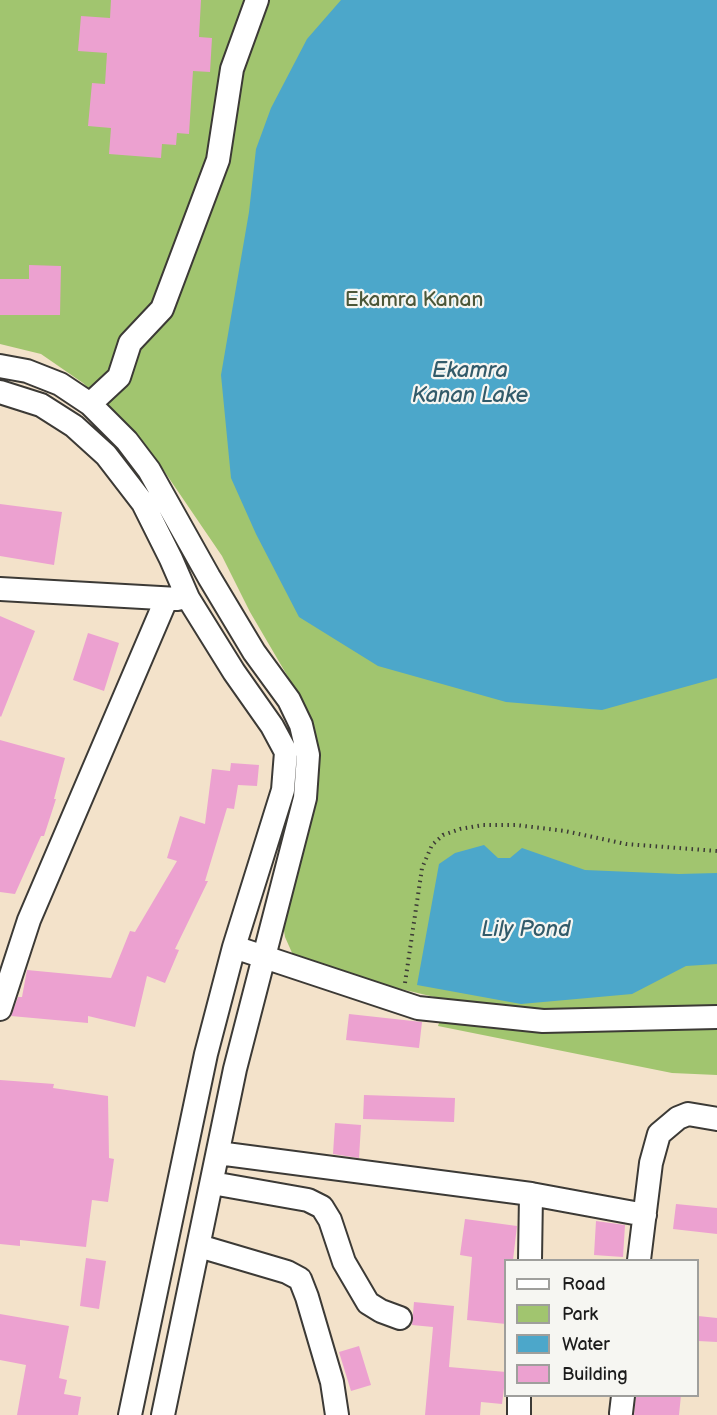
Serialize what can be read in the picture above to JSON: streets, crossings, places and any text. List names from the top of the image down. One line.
{"water":["Ekamra Kanan Lake","Lily Pond"],"parks":["Ekamra Kanan"],"legend":["Road","Park","Water","Building"]}
